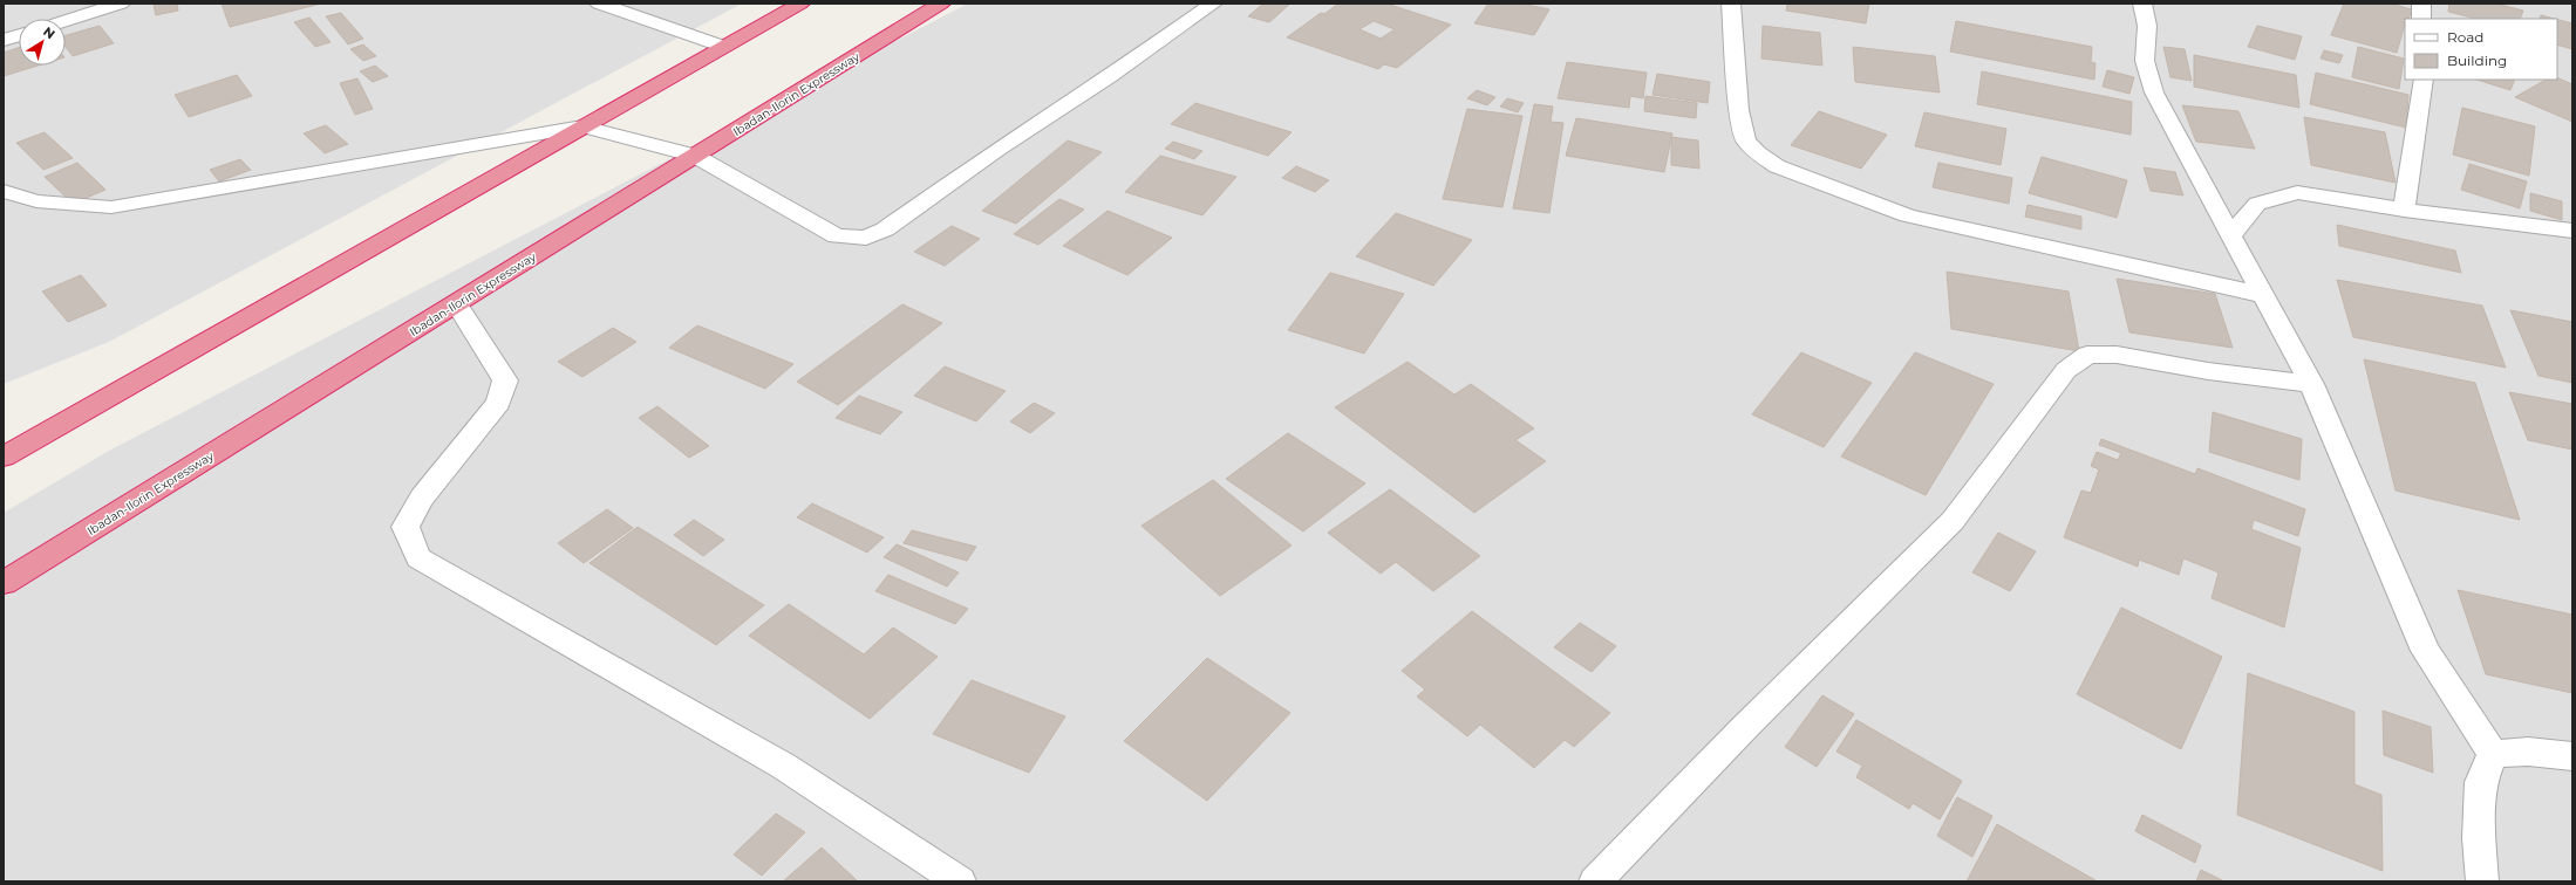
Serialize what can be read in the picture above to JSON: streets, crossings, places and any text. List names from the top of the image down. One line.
{"streets":{"highway":["Ibadan-Ilorin Expressway"]},"legend":["Road","Building"],"north":"top right"}
